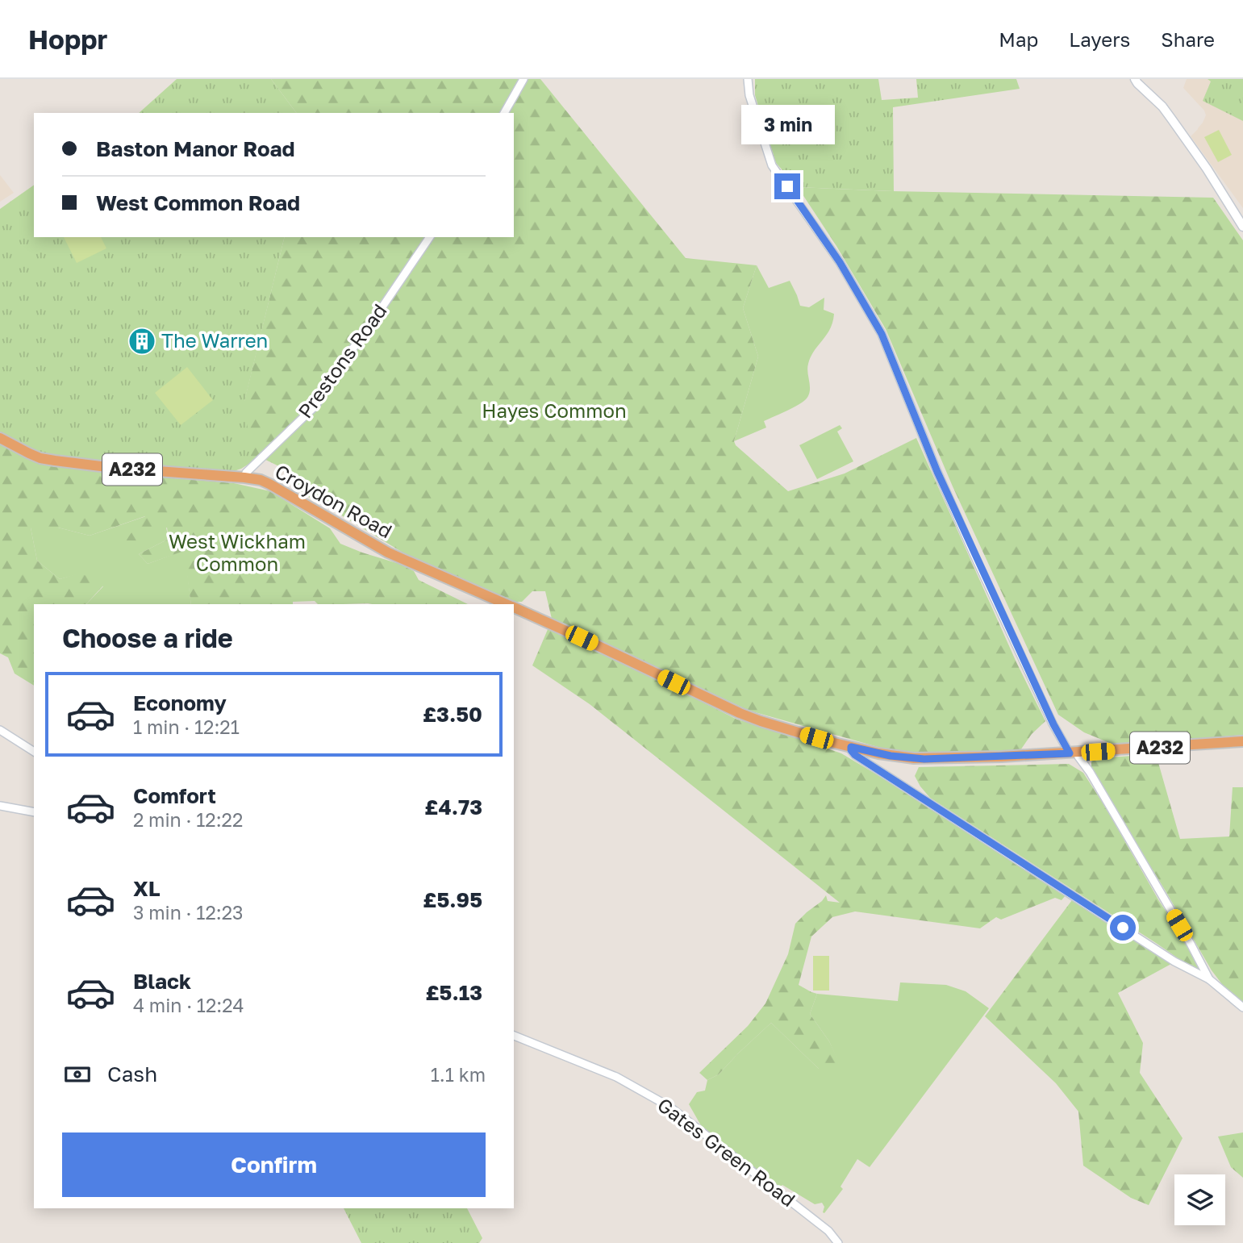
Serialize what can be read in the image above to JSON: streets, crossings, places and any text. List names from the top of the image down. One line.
{"streets":{"highway":["A232","Croydon Road"],"street":["Prestons Road","Gates Green Road"]},"crossings":[["Prestons Road","Croydon Road"]],"parks":["Hayes Common","West Wickham Common"],"places":{"building":["The Warren"]},"page":{"header":"Hoppr","nav":["Map","Layers","Share"],"bubble":"3 min","banner":["Baston Manor Road","West Common Road"],"heading":"Choose a ride","list":[{"name":"Economy","note":"1 min · 12:21","value":"£3.50"},{"name":"Comfort","note":"2 min · 12:22","value":"£4.73"},{"name":"XL","note":"3 min · 12:23","value":"£5.95"},{"name":"Black","note":"4 min · 12:24","value":"£5.13"}],"pay":["Cash","1.1 km"],"buttons":"Confirm"}}
